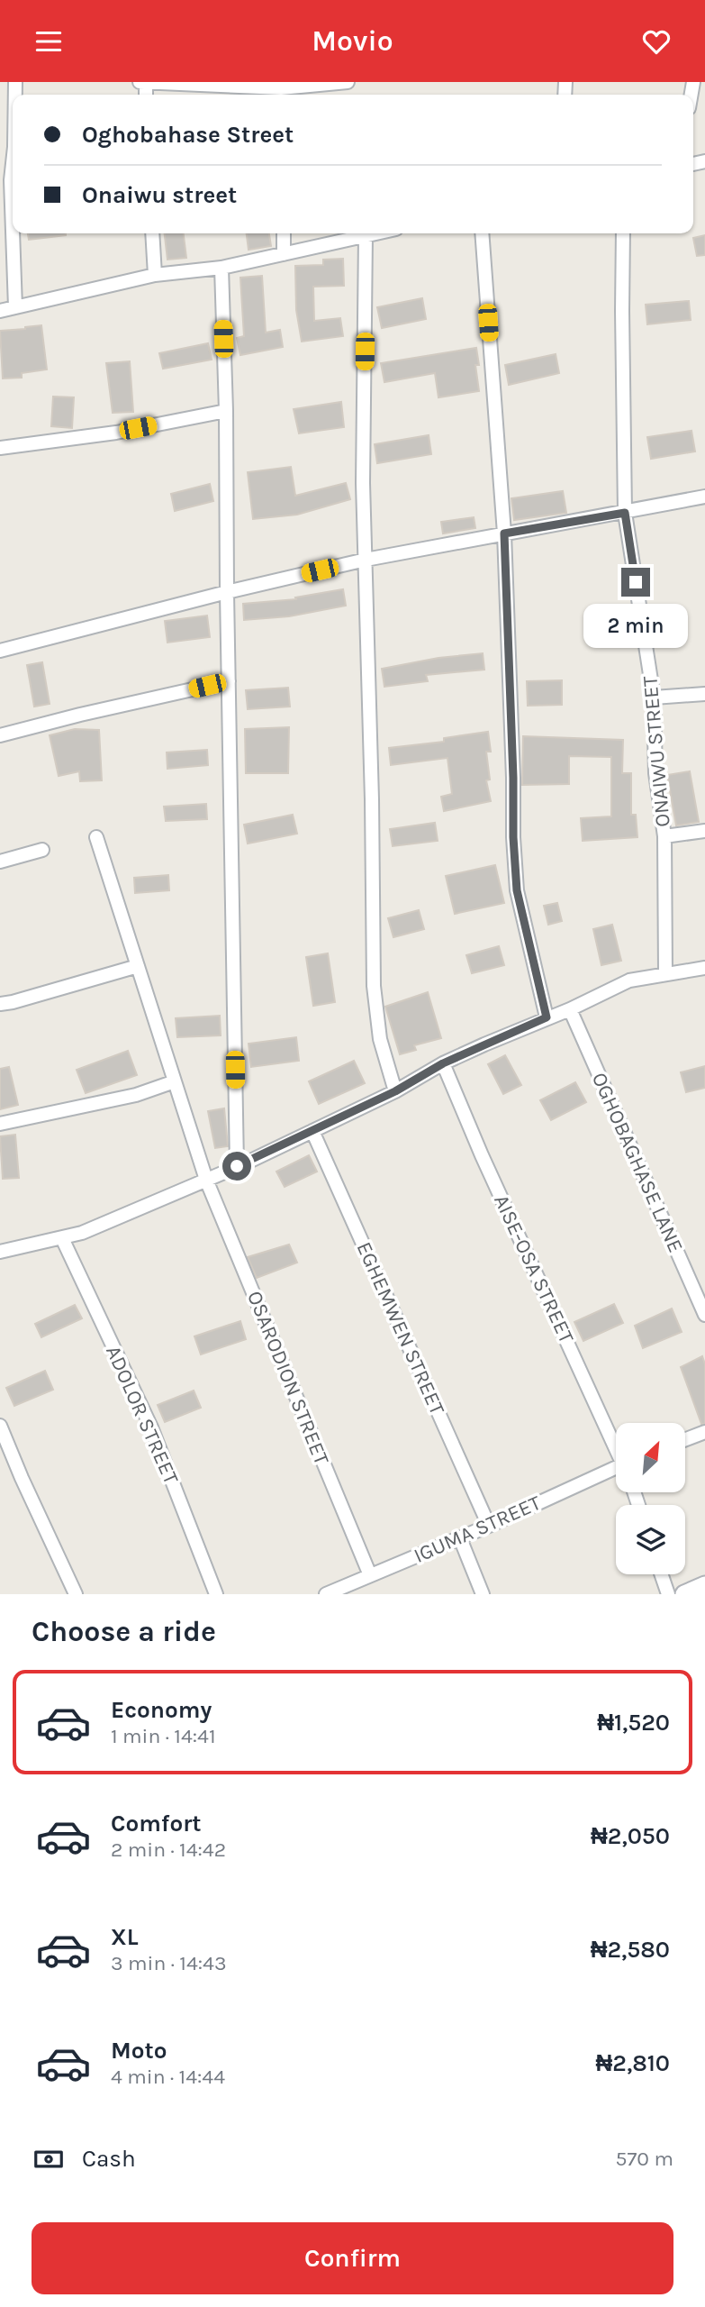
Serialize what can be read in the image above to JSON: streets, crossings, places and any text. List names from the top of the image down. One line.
{"streets":{"street":["ONAIWU STREET","OGHOBAGHASE LANE","AISE-OSA STREET","EGHEMWEN STREET","OSARODION STREET","ADOLOR STREET","IGUMA STREET"]},"crossings":[["EGHEMWEN STREET","IGUMA STREET"],["OSARODION STREET","IGUMA STREET"]],"north":"top right","page":{"header":"Movio","banner":["Oghobahase Street","Onaiwu street"],"bubble":"2 min","heading":"Choose a ride","list":[{"name":"Economy","note":"1 min · 14:41","value":"₦1,520"},{"name":"Comfort","note":"2 min · 14:42","value":"₦2,050"},{"name":"XL","note":"3 min · 14:43","value":"₦2,580"},{"name":"Moto","note":"4 min · 14:44","value":"₦2,810"}],"pay":["Cash","570 m"],"buttons":"Confirm"}}
